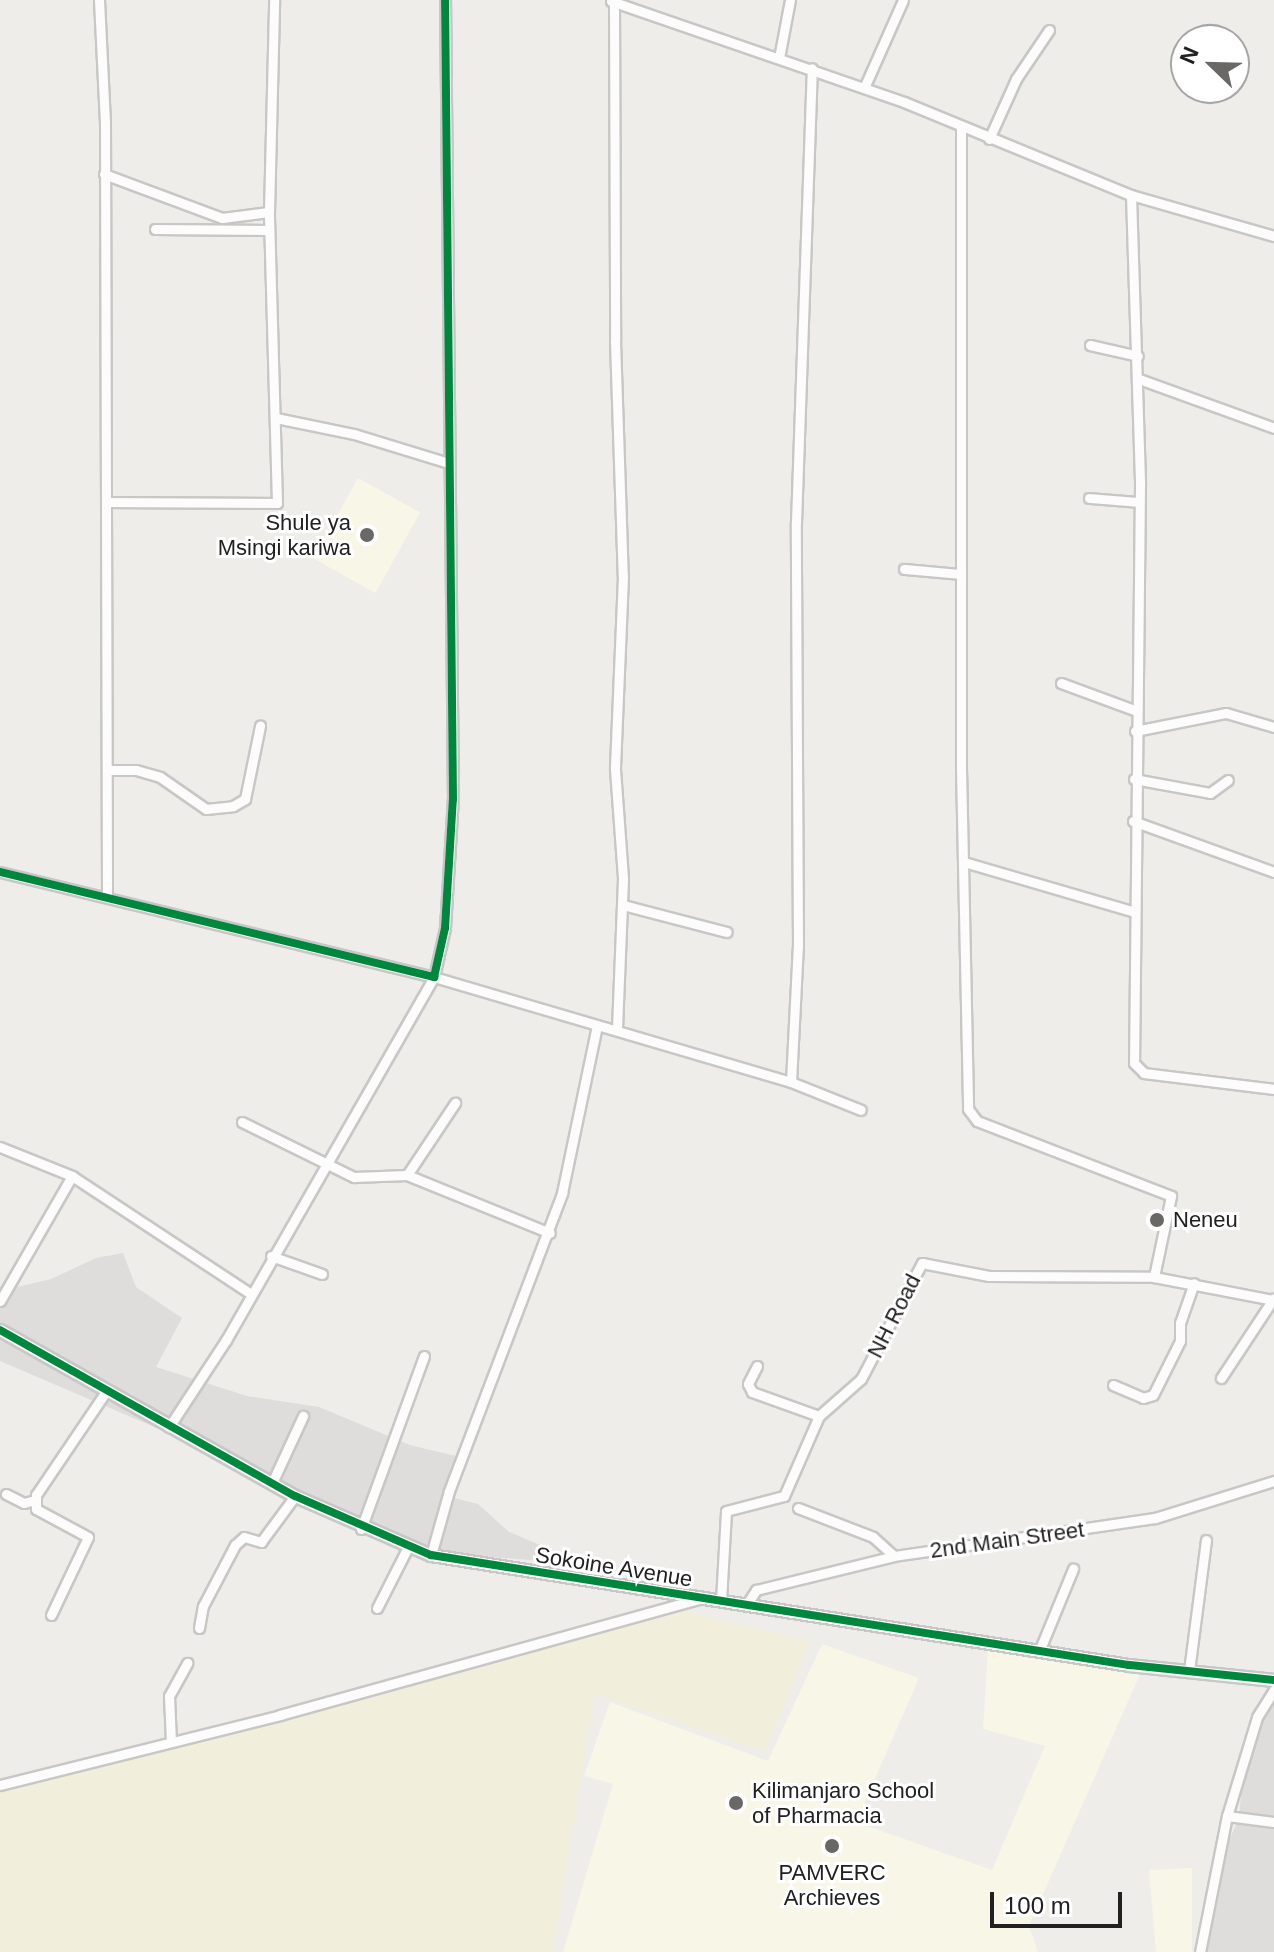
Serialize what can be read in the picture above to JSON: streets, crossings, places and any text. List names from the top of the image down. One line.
{"streets":{"street":["NH Road","2nd Main Street","Sokoine Avenue"]},"crossings":[["NH Road","Sokoine Avenue"],["2nd Main Street","Sokoine Avenue"]],"places":["Shule ya Msingi kariwa","Neneu","Kilimanjaro School of Pharmacia","PAMVERC Archieves"],"scale_bar":"100 m","north":"top left"}
